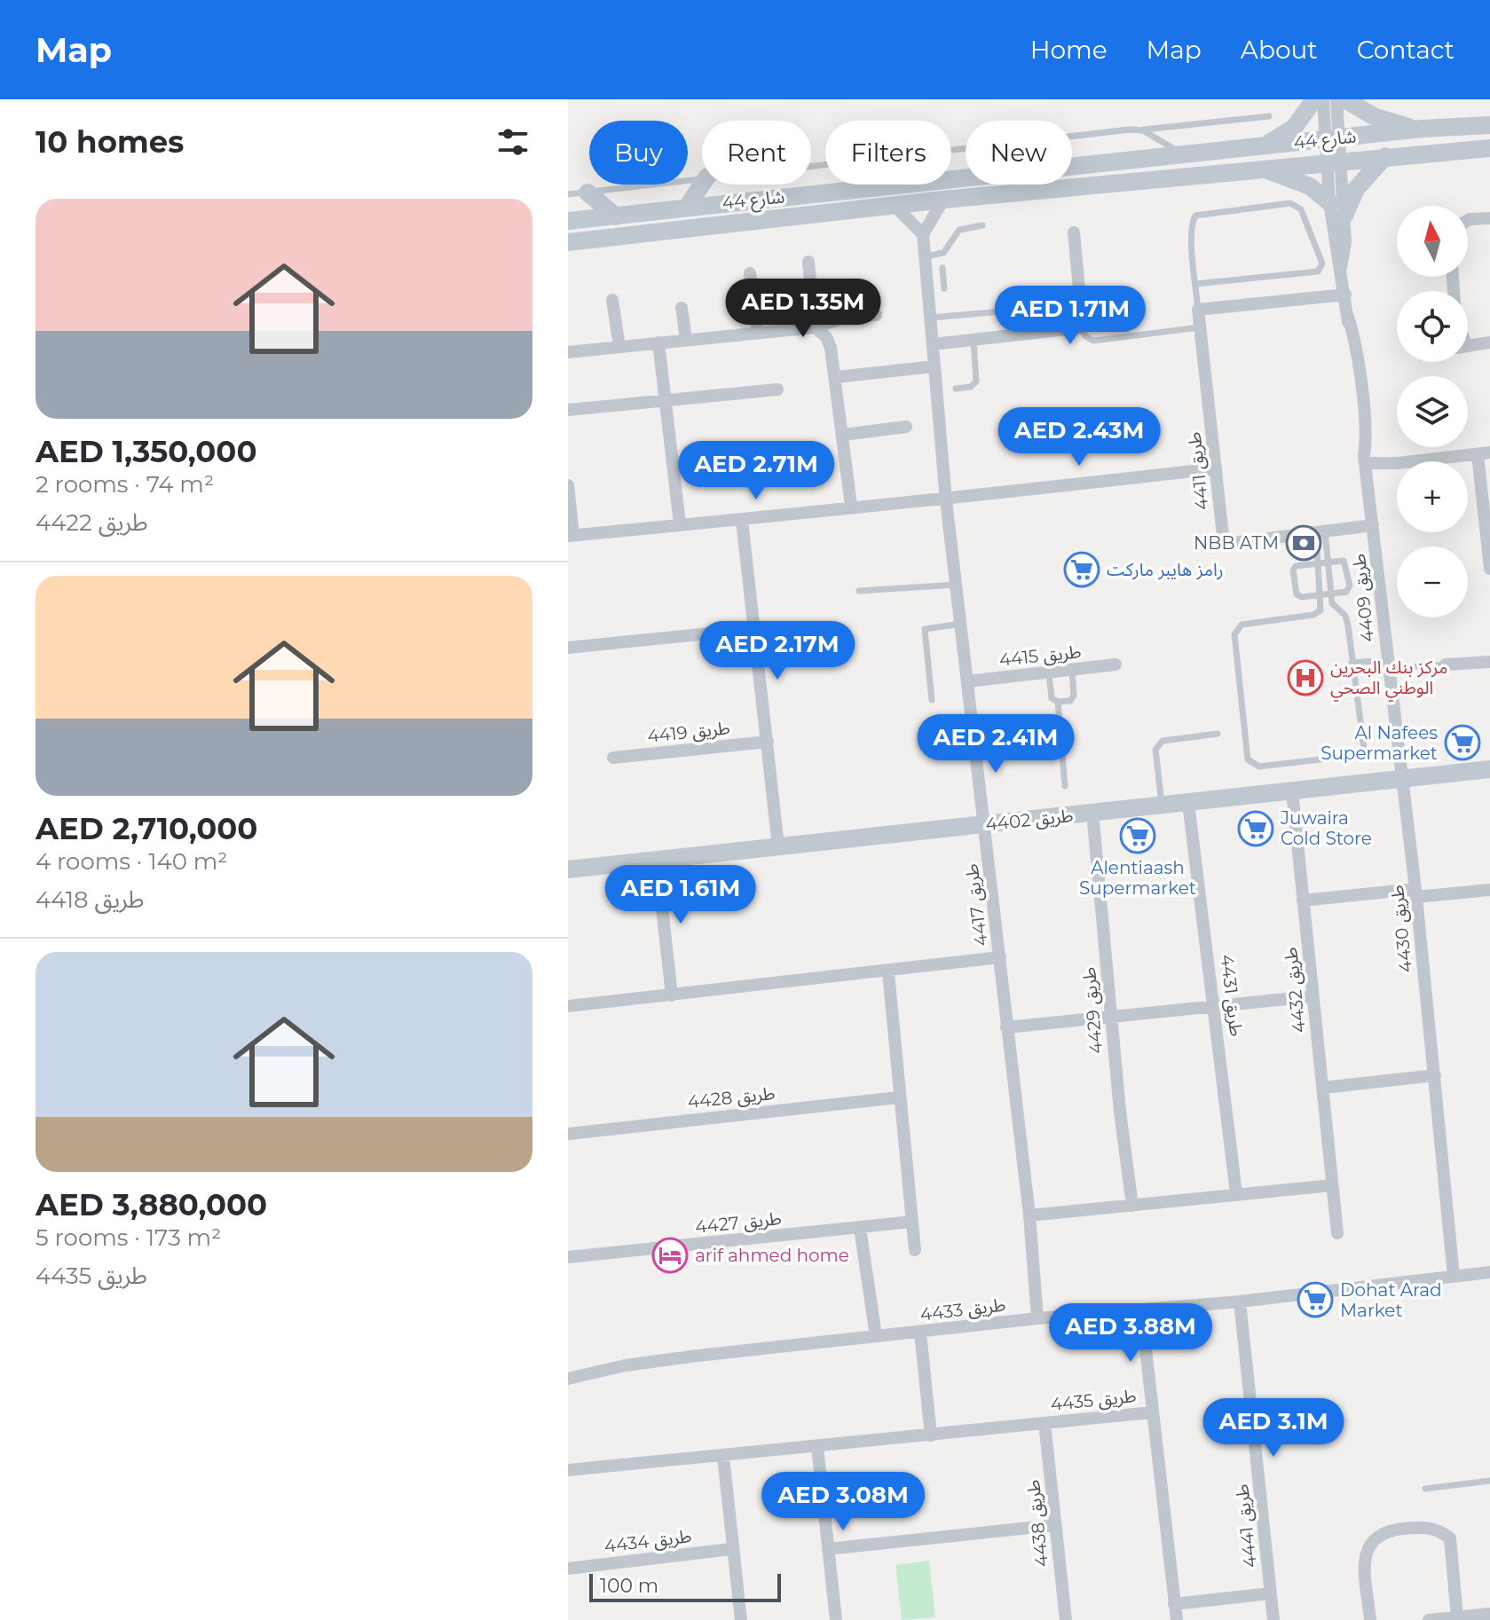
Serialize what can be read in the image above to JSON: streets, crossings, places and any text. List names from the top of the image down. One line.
{"streets":{"main road":["شارع 44","طريق 4402"],"street":["طريق 4411","طريق 4409","طريق 4415","طريق 4419","طريق 4417","طريق 4430","طريق 4432","طريق 4431","طريق 4429","طريق 4428","طريق 4427","طريق 4433","طريق 4435","طريق 4438","طريق 4441","طريق 4434"]},"crossings":[["شارع 44","طريق 4409"],["طريق 4411","طريق 4409"],["طريق 4409","طريق 4402"],["طريق 4409","طريق 4430"],["طريق 4415","طريق 4417"],["طريق 4402","طريق 4417"],["طريق 4402","طريق 4430"],["طريق 4402","طريق 4432"],["طريق 4402","طريق 4431"],["طريق 4402","طريق 4429"],["طريق 4417","طريق 4433"],["طريق 4430","طريق 4433"],["طريق 4433","طريق 4441"],["طريق 4435","طريق 4438"]],"places":{"bank":["NBB ATM"],"supermarket":["رامز هايبر ماركت","Al Nafees Supermarket","Juwaira Cold Store","Alentiaash Supermarket","Dohat Arad Market"],"hospital":["مركز بنك البحرين الوطني الصحي"],"hotel":["arif ahmed home"]},"scale_bar":"100 m","north":"top","page":{"header":"Map","nav":["Home","Map","About","Contact"],"heading":"10 homes","chip":["Buy","Rent","Filters","New"],"list":[{"name":"AED 1,350,000","note":"2 rooms · 74 m² · طريق 4422"},{"name":"AED 2,710,000","note":"4 rooms · 140 m² · طريق 4418"},{"name":"AED 3,880,000","note":"5 rooms · 173 m² · طريق 4435"}],"map_buttons":["+","−"],"price":["AED 1.35M","AED 1.71M","AED 2.43M","AED 2.71M","AED 2.17M","AED 2.41M","AED 1.61M","AED 3.88M","AED 3.1M","AED 3.08M"],"scale":"100 m"}}
